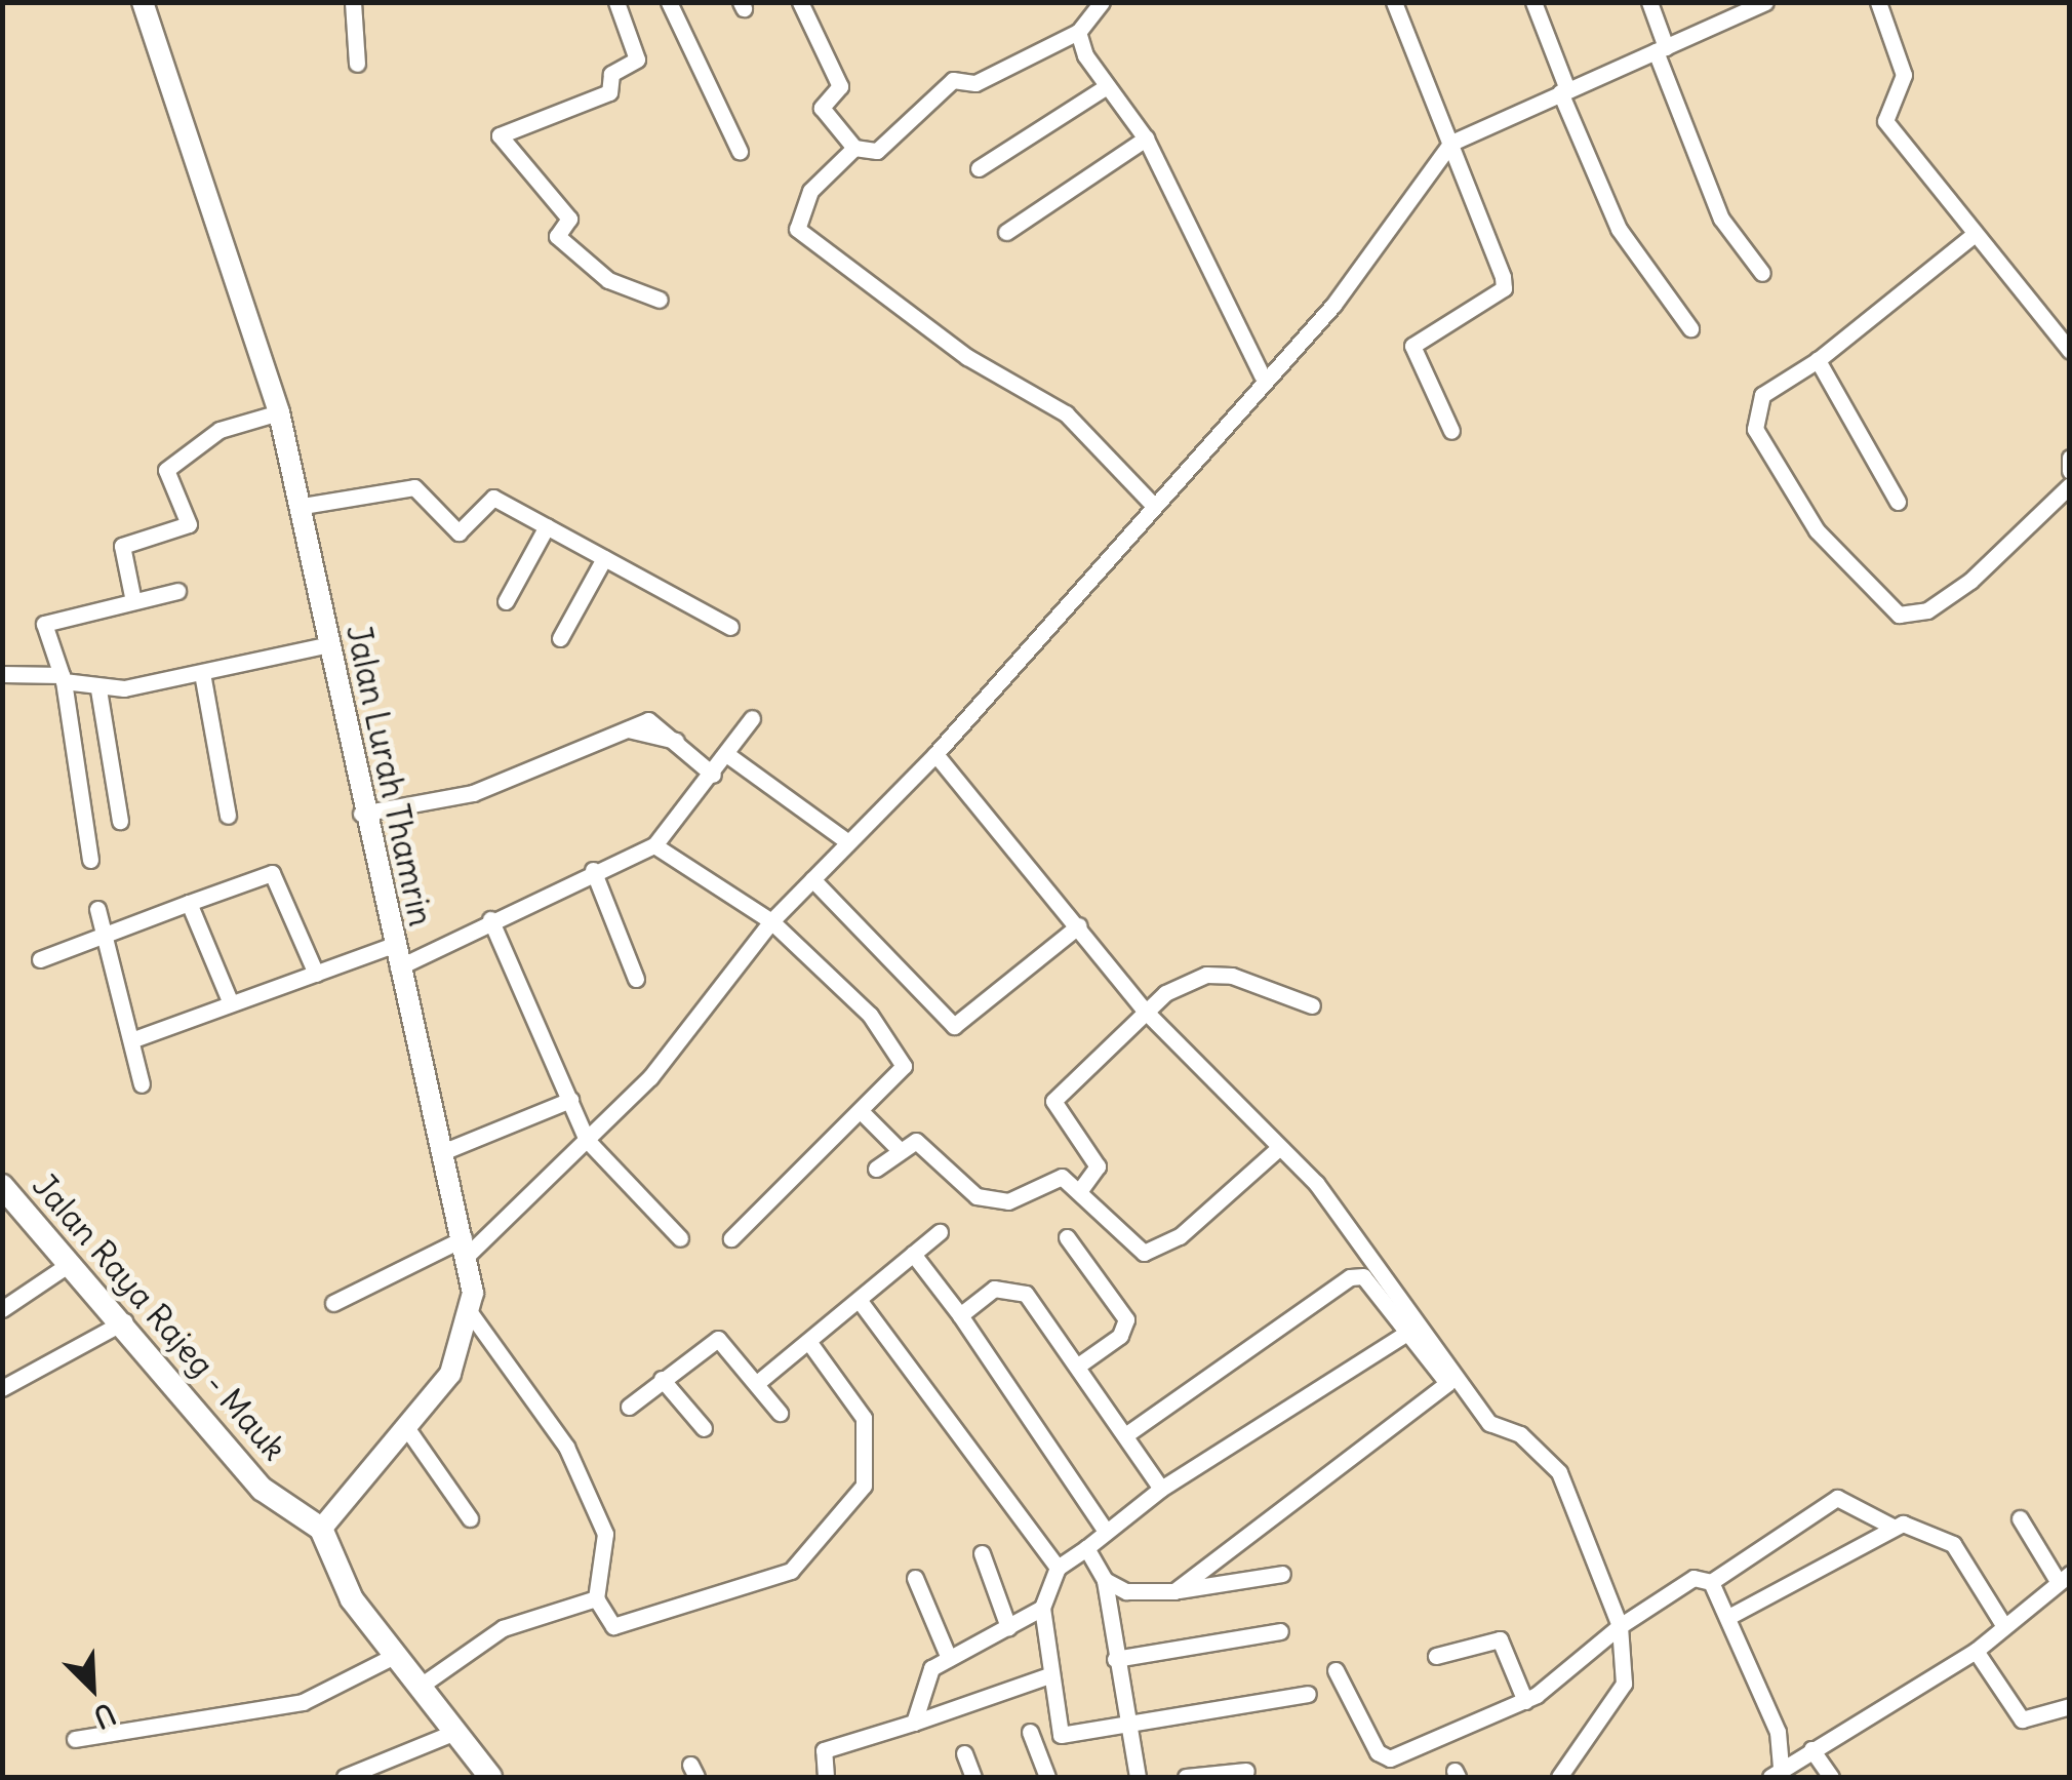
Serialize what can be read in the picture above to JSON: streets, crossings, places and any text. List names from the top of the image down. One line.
{"streets":{"main road":["Jalan Raya Rajeg - Mauk"],"street":["Jalan Lurah Thamrin"]},"crossings":[["Jalan Lurah Thamrin","Jalan Raya Rajeg - Mauk"]],"north":"bottom right"}
